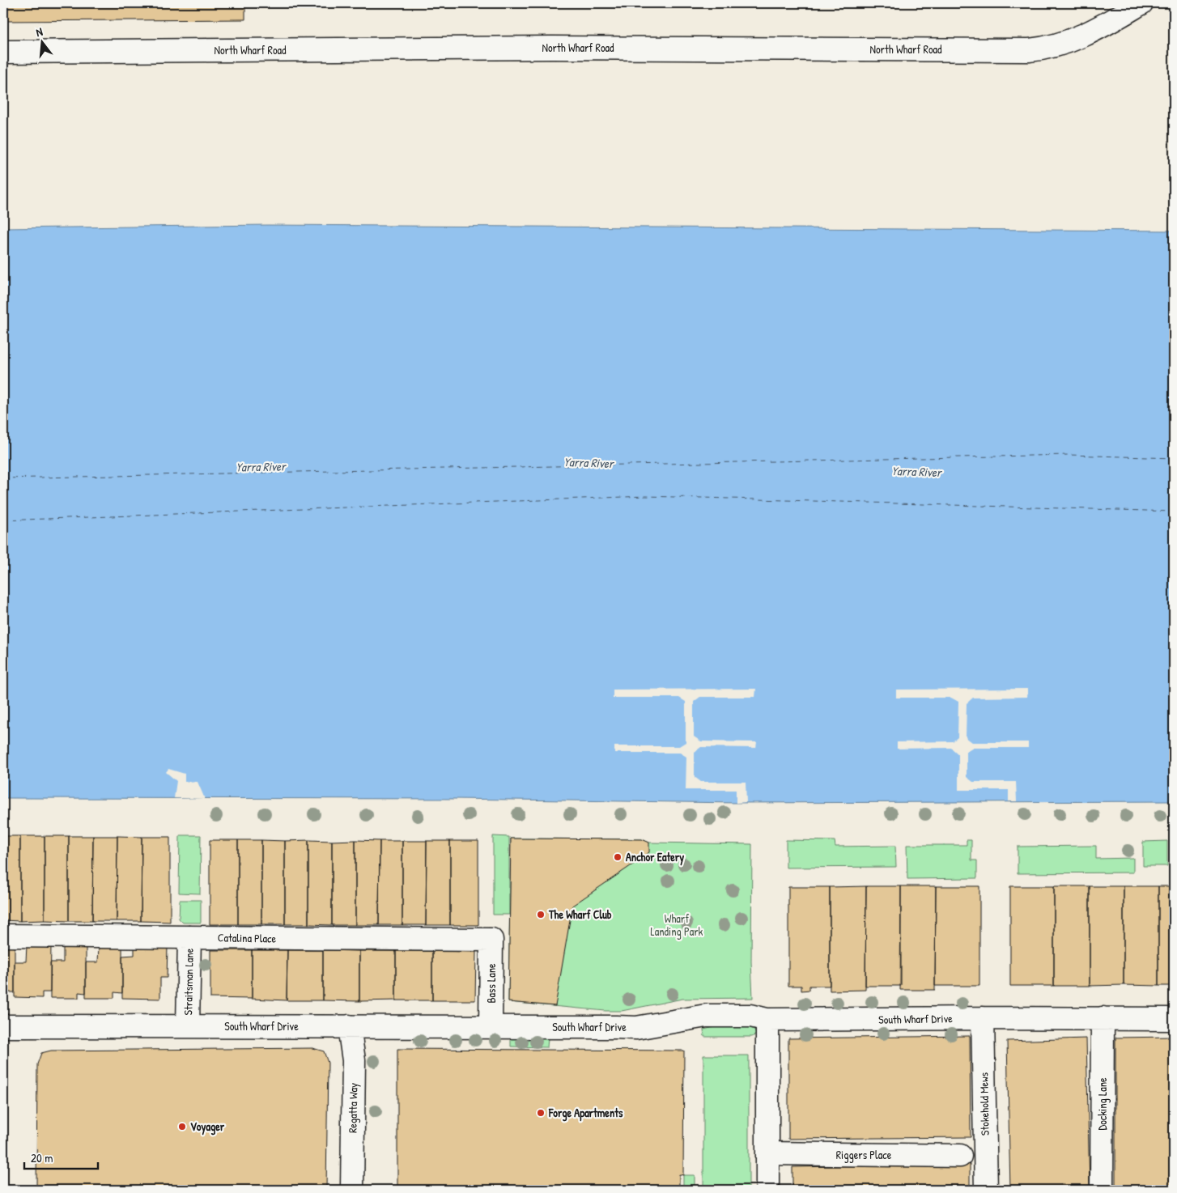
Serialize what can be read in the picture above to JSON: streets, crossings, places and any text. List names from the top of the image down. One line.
{"streets":{"street":["North Wharf Road","Catalina Place","Straitsman Lane","Bass Lane","South Wharf Drive","Stokehold Mews","Docking Lane","Regatta Way","Riggers Place"]},"crossings":[["Catalina Place","Straitsman Lane"],["Catalina Place","Bass Lane"],["Straitsman Lane","South Wharf Drive"],["Bass Lane","South Wharf Drive"],["South Wharf Drive","Stokehold Mews"],["South Wharf Drive","Docking Lane"],["South Wharf Drive","Regatta Way"]],"water":["Yarra River"],"parks":["Wharf Landing Park"],"places":["Anchor Eatery","The Wharf Club","Forge Apartments","Voyager"],"scale_bar":"20 m","north":"top"}
